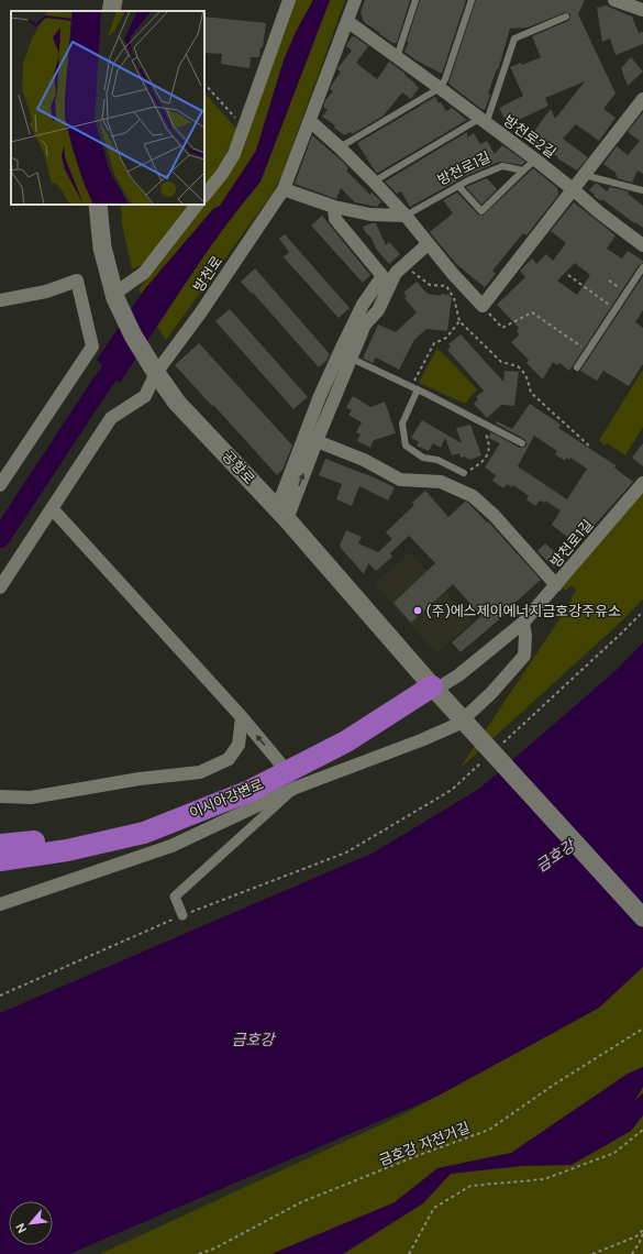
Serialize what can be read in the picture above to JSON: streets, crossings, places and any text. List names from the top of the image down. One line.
{"streets":{"highway":["이시아강변로"],"main road":["공항로"],"street":["방천로2길","방천로1길","방천로"],"path":["금호강 자전거길"]},"crossings":[["방천로2길","방천로"],["방천로1길","공항로"],["방천로1길","이시아강변로"],["방천로","공항로"],["공항로","이시아강변로"]],"water":["금호강"],"places":["(주)에스제이에너지금호강주유소"],"north":"bottom left"}
